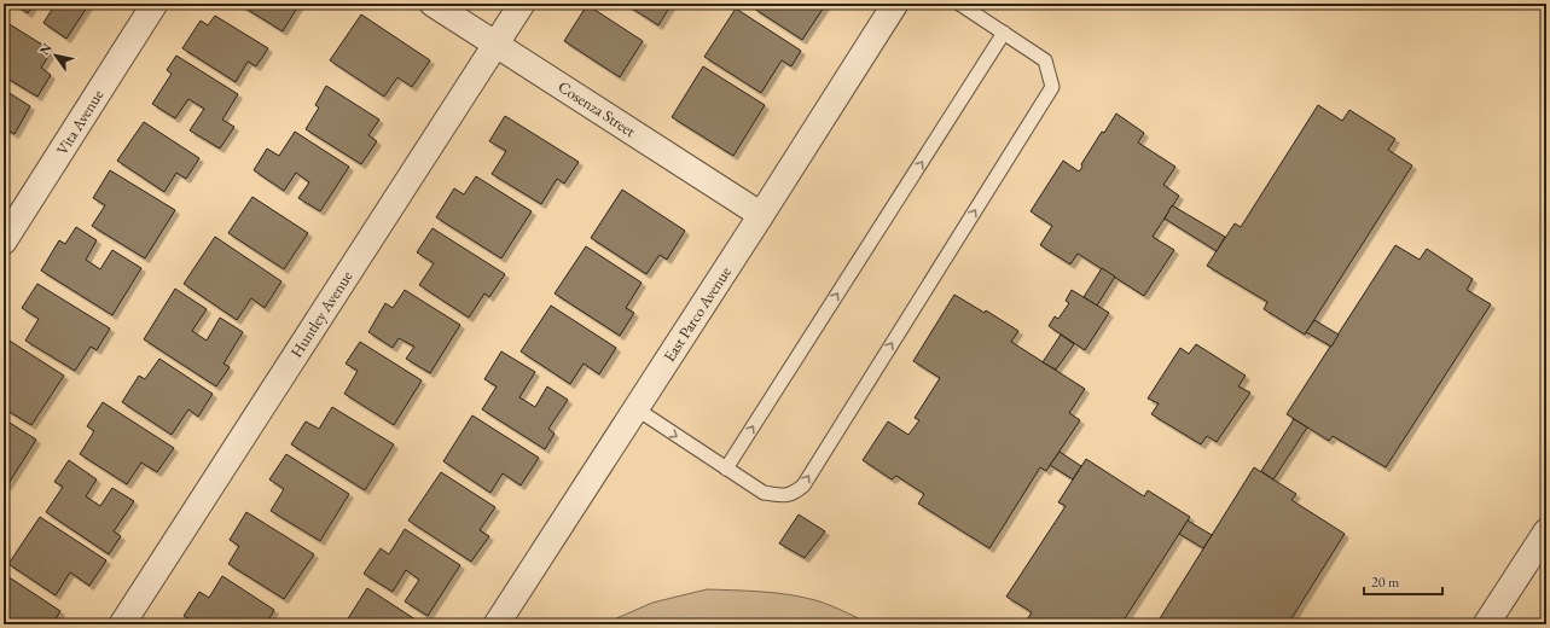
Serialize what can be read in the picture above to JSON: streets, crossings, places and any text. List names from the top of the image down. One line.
{"streets":{"street":["Cosenza Street","Vita Avenue","Huntley Avenue","East Parco Avenue"]},"crossings":[["Cosenza Street","Huntley Avenue"],["Cosenza Street","East Parco Avenue"]],"scale_bar":"20 m","north":"top left"}
